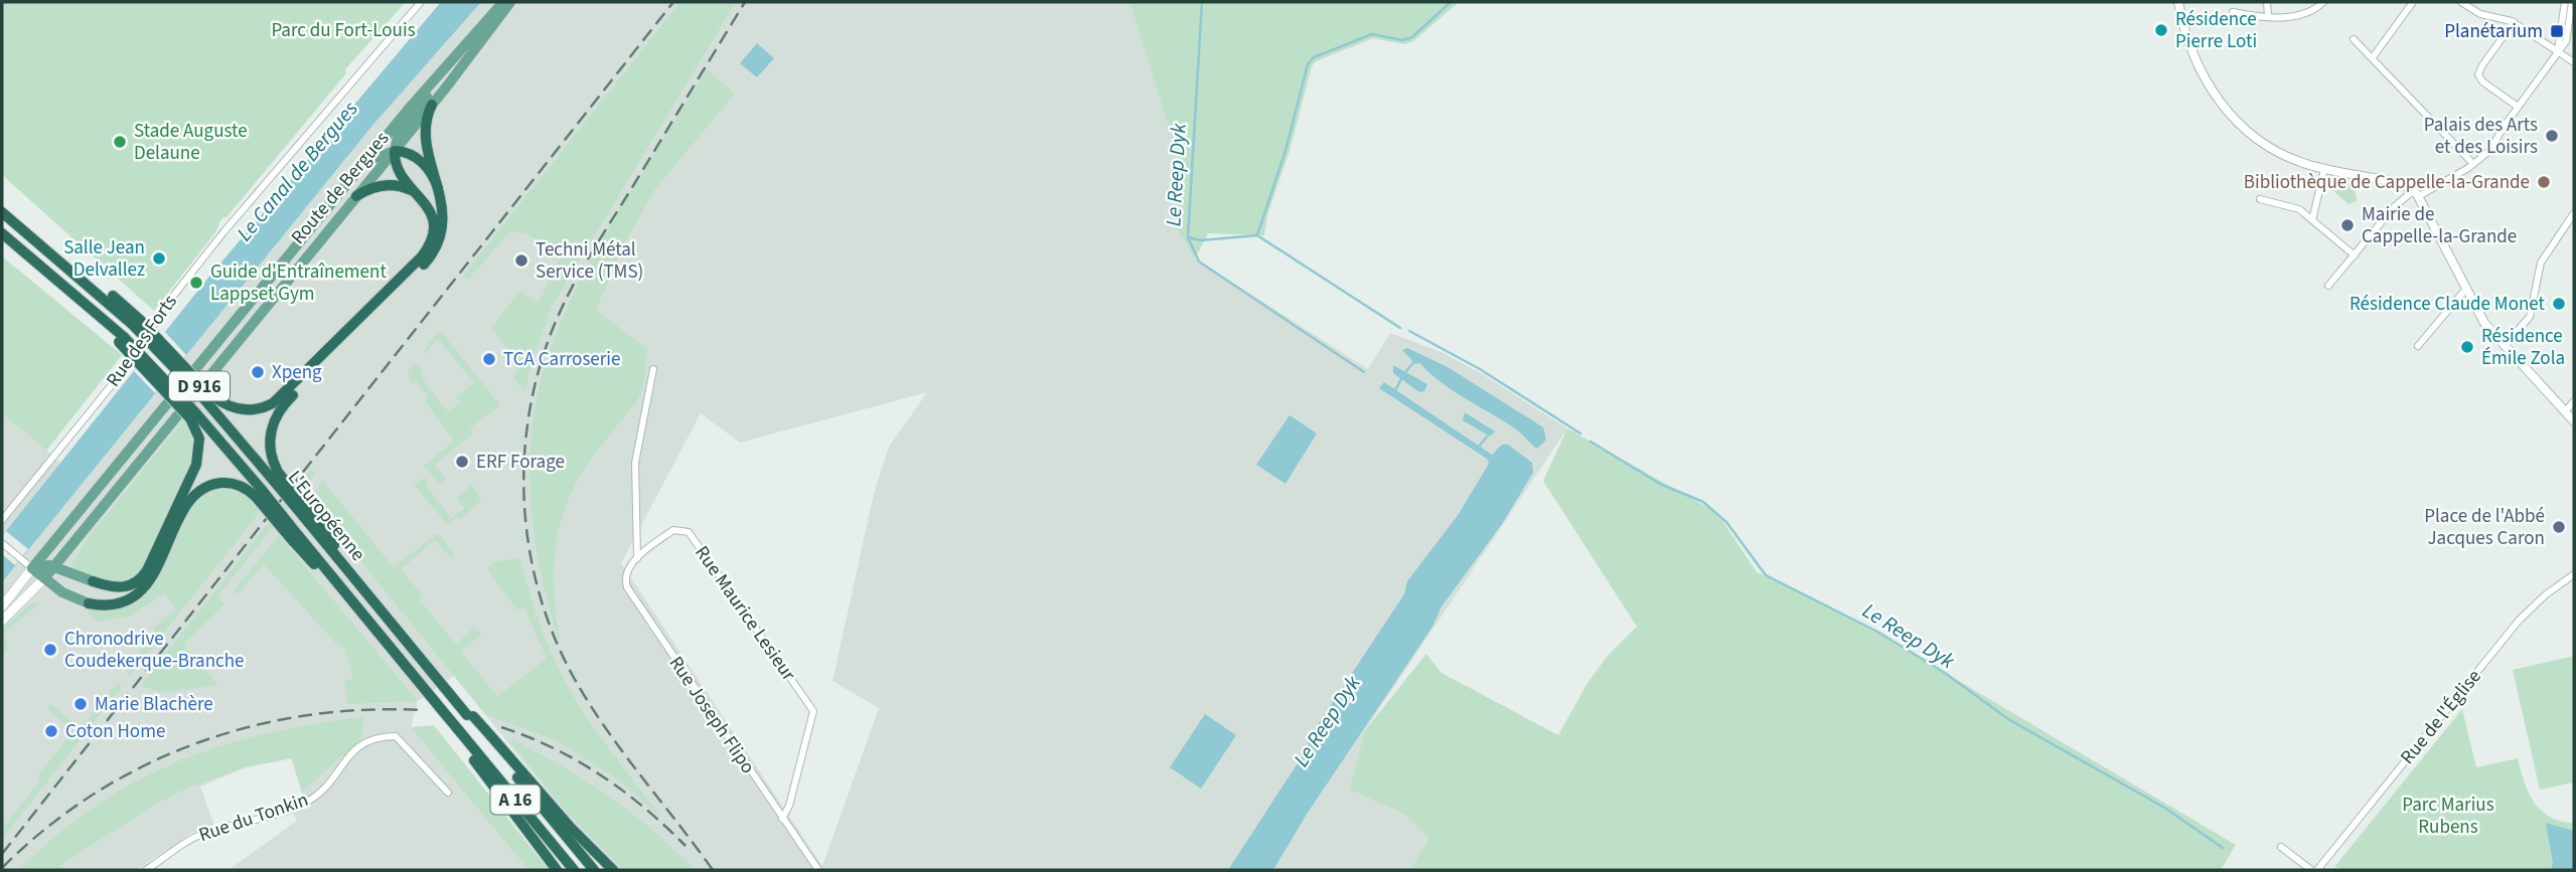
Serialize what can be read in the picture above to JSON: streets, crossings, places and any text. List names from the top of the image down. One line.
{"streets":{"highway":["L'Européenne","A 16"],"main road":["Route de Bergues","D 916"],"street":["Rue des Forts","Rue Maurice Lesieur","Rue Joseph Flipo","Rue de l'Église","Rue du Tonkin"]},"crossings":[["L'Européenne","A 16"],["Rue Maurice Lesieur","Rue Joseph Flipo"]],"water":["Le Canal de Bergues","Le Reep Dyk"],"parks":["Parc du Fort-Louis","Parc Marius Rubens"],"places":{"other":["Résidence Pierre Loti","Palais des Arts et des Loisirs","Stade Auguste Delaune","Bibliothèque de Cappelle-la-Grande","Mairie de Cappelle-la-Grande","Salle Jean Delvallez","Techni Métal Service (TMS)","Guide d'Entraînement Lappset Gym","Résidence Claude Monet","Résidence Émile Zola","TCA Carroserie","Xpeng","ERF Forage","Place de l'Abbé Jacques Caron","Chronodrive Coudekerque-Branche","Marie Blachère","Coton Home"],"transit":["Planétarium"]}}
